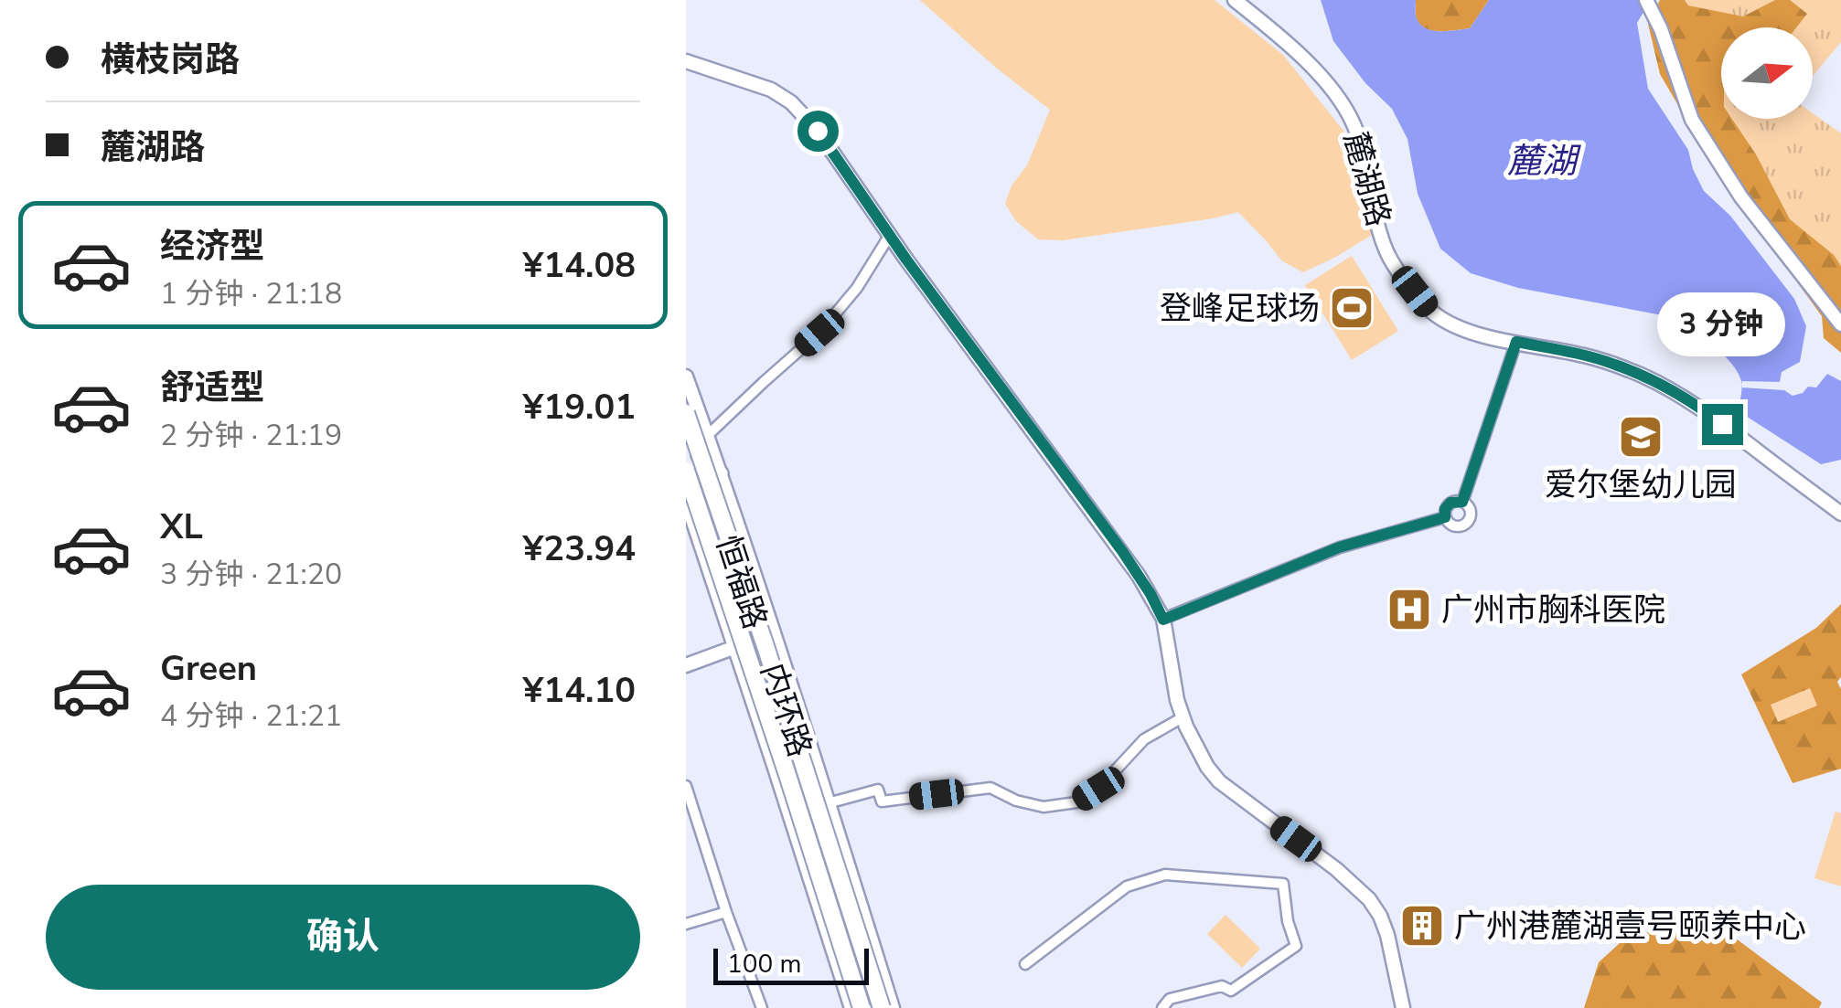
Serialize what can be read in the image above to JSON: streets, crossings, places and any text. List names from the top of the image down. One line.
{"streets":{"highway":["内环路"],"main road":["麓湖路","恒福路"]},"crossings":[["恒福路","内环路"]],"water":["麓湖"],"places":{"sports":["登峰足球场"],"school or university":["爱尔堡幼儿园"],"hospital":["广州市胸科医院"],"building":["广州港麓湖壹号颐养中心"]},"scale_bar":"100 m","north":"right","page":{"banner":["横枝岗路","麓湖路"],"list":[{"name":"经济型","note":"1 分钟 · 21:18","value":"¥14.08"},{"name":"舒适型","note":"2 分钟 · 21:19","value":"¥19.01"},{"name":"XL","note":"3 分钟 · 21:20","value":"¥23.94"},{"name":"Green","note":"4 分钟 · 21:21","value":"¥14.10"}],"bubble":"3 分钟","buttons":"确认","scale":"100 m"}}
